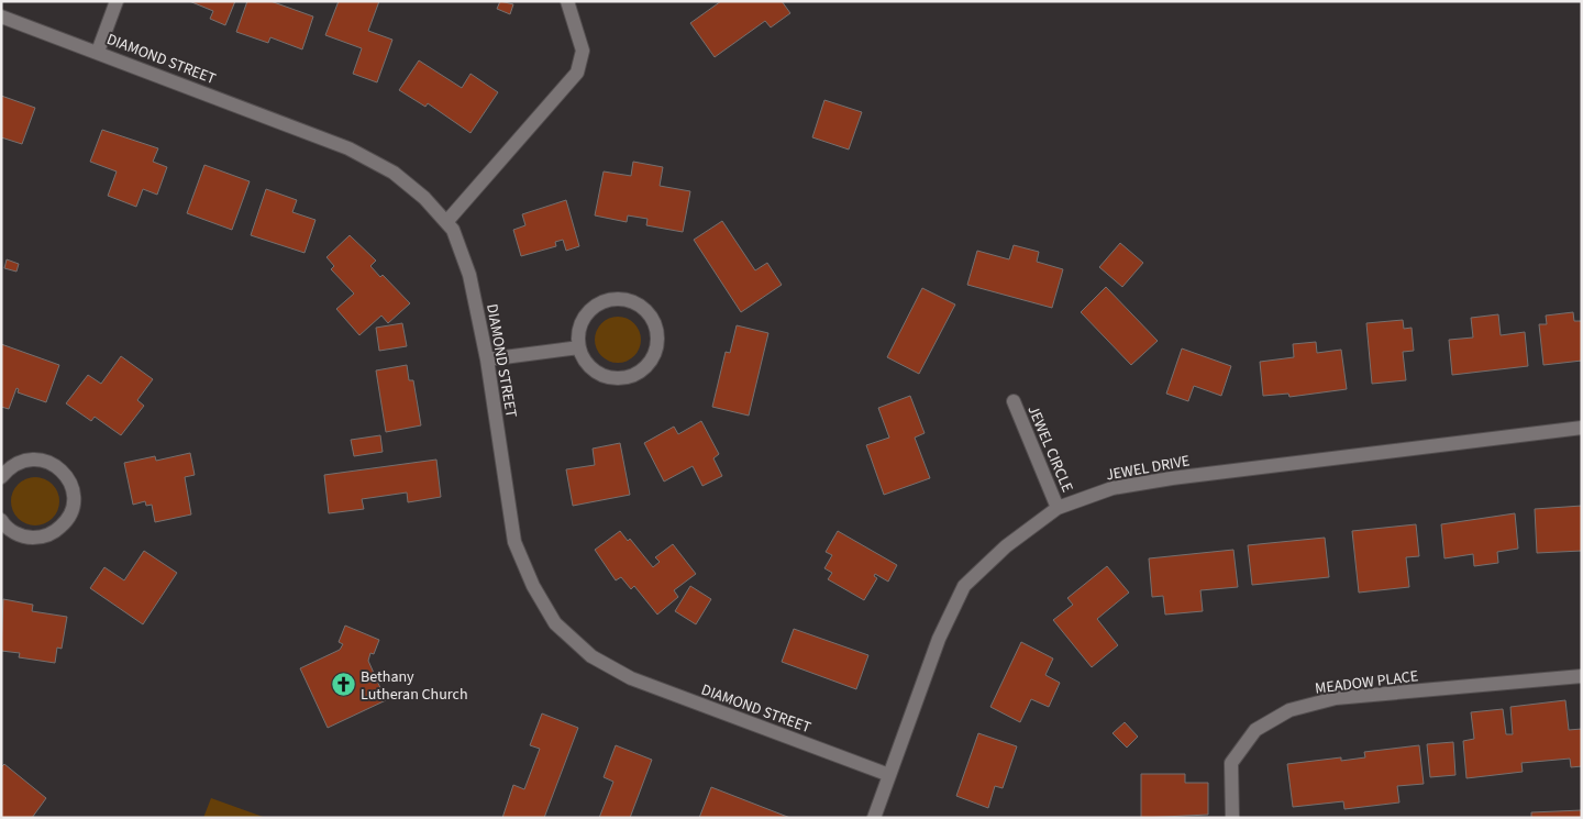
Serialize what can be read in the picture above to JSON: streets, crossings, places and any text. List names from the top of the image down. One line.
{"streets":{"street":["DIAMOND STREET","JEWEL CIRCLE","JEWEL DRIVE","MEADOW PLACE"]},"crossings":[["DIAMOND STREET","JEWEL DRIVE"],["JEWEL CIRCLE","JEWEL DRIVE"]],"places":{"church":["Bethany Lutheran Church"]}}
